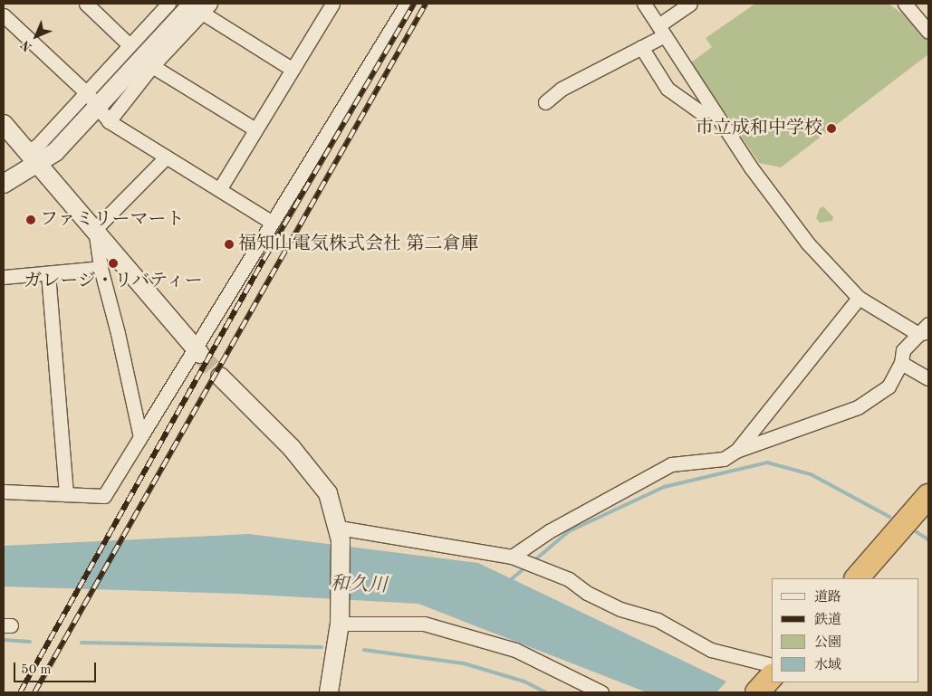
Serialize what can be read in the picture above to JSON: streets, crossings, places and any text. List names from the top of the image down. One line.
{"water":["和久川"],"places":["市立成和中学校","ファミリーマート","福知山電気株式会社 第二倉庫","ガレージ・リバティー"],"legend":["道路","鉄道","公園","水域"],"scale_bar":"50 m","north":"bottom left"}
